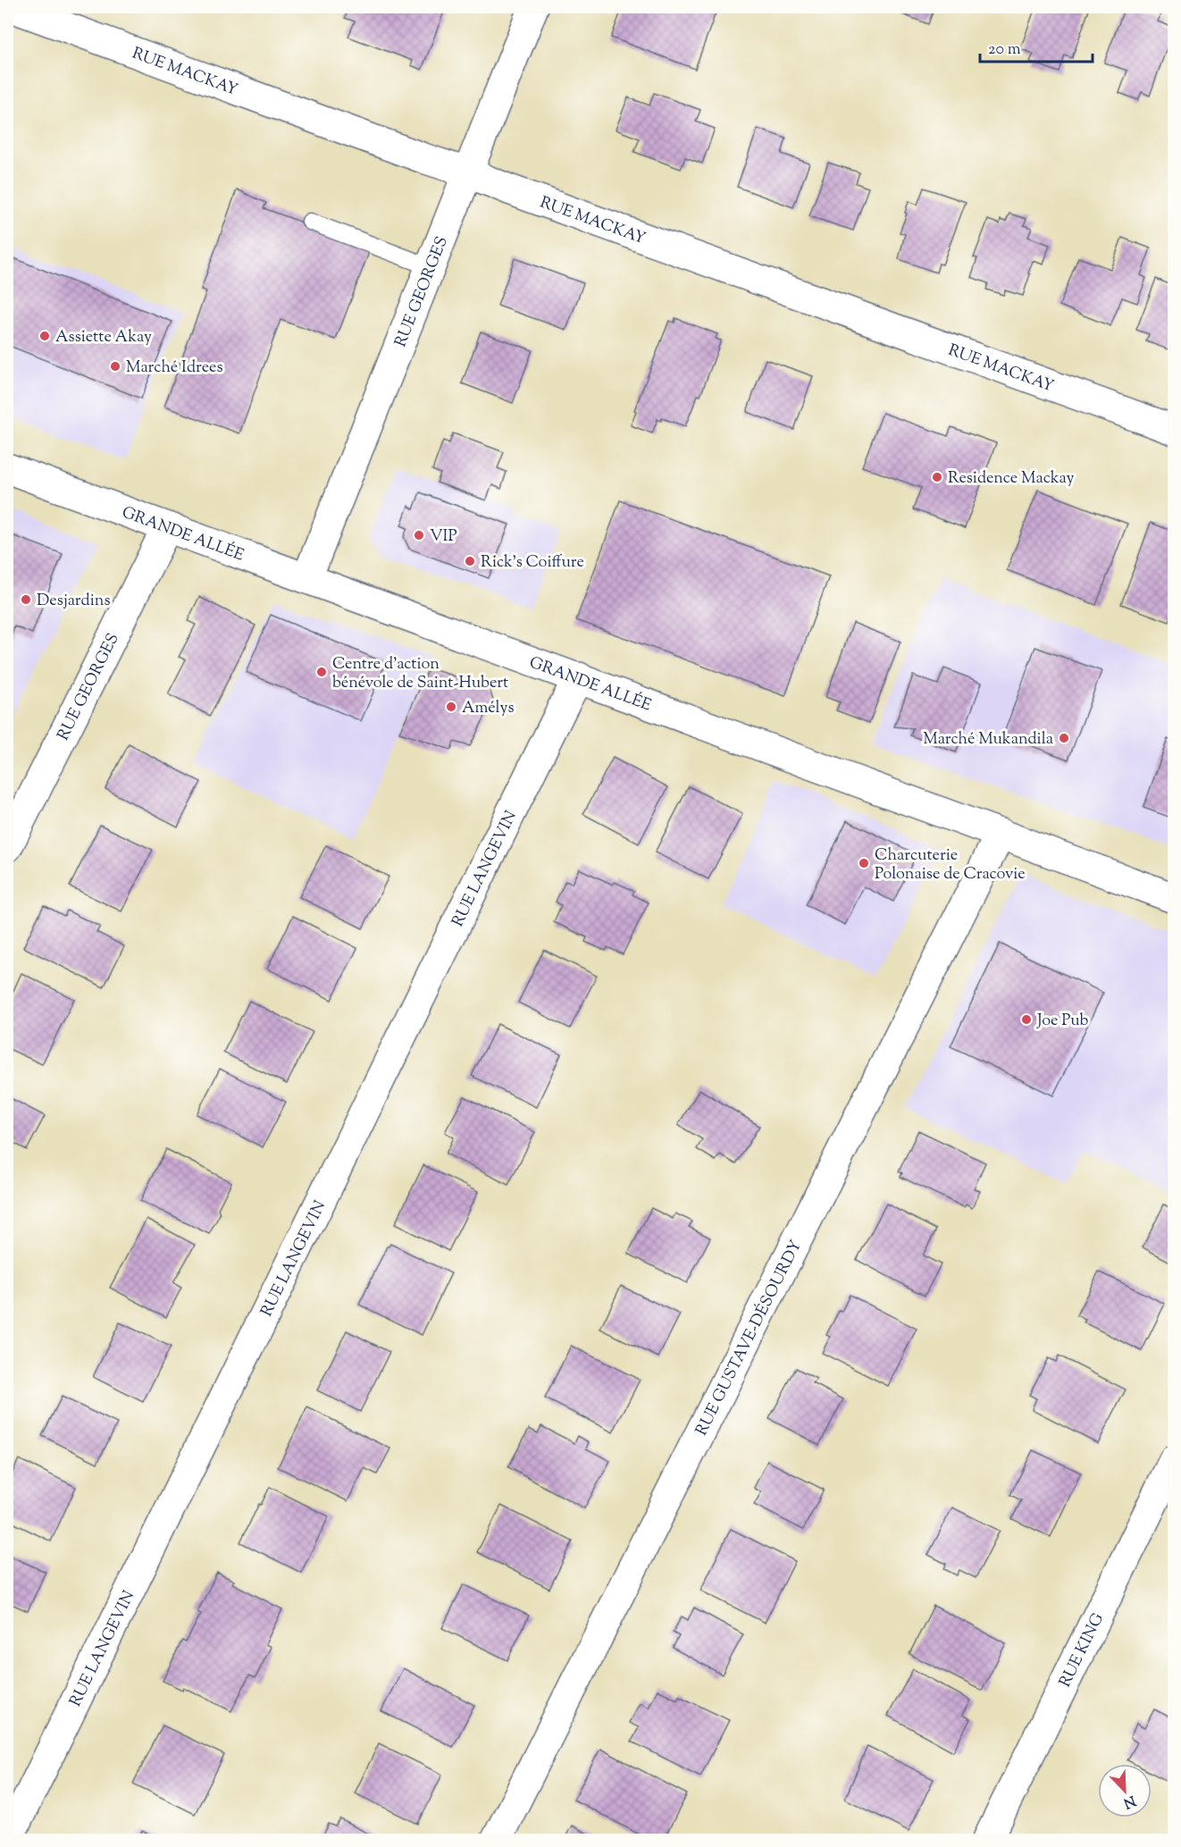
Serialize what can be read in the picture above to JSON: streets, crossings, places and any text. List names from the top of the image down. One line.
{"streets":{"street":["RUE MACKAY","RUE GEORGES","GRANDE ALLÉE","RUE LANGEVIN","RUE GUSTAVE-DÉSOURDY","RUE KING"]},"crossings":[["RUE MACKAY","RUE GEORGES"],["RUE GEORGES","GRANDE ALLÉE"],["GRANDE ALLÉE","RUE LANGEVIN"],["GRANDE ALLÉE","RUE GUSTAVE-DÉSOURDY"]],"places":["Assiette Akay","Marché Idrees","Residence Mackay","VIP","Rick's Coiffure","Desjardins","Centre d’action bénévole de Saint-Hubert","Amélys","Marché Mukandila","Charcuterie Polonaise de Cracovie","Joe Pub"],"scale_bar":"20 m","north":"bottom right"}
